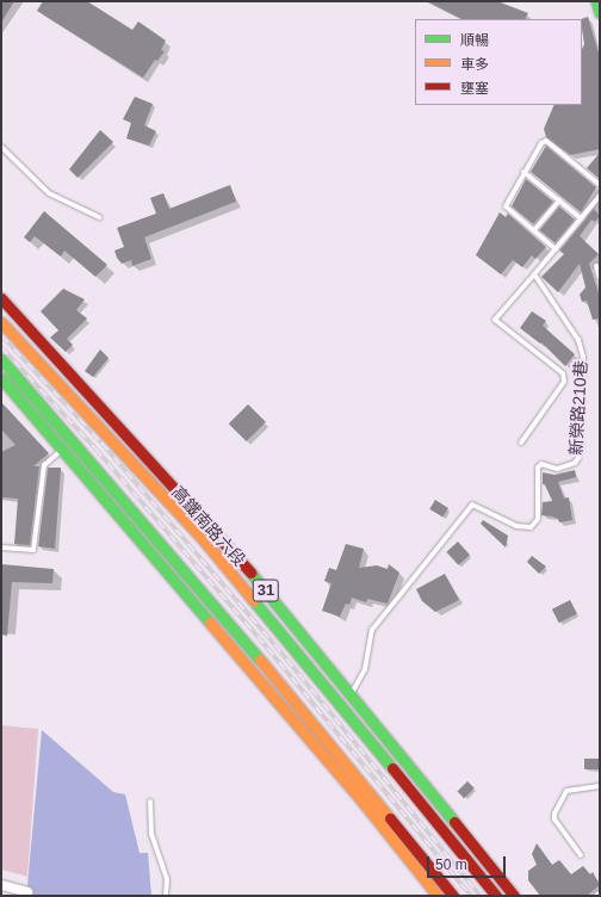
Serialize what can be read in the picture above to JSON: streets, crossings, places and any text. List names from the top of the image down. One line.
{"streets":{"main road":["高鐵南路六段","31"],"lane":["新榮路210巷"]},"crossings":[["新榮路210巷","高鐵南路六段"]],"legend":["順暢","車多","壅塞"],"scale_bar":"50 m"}
